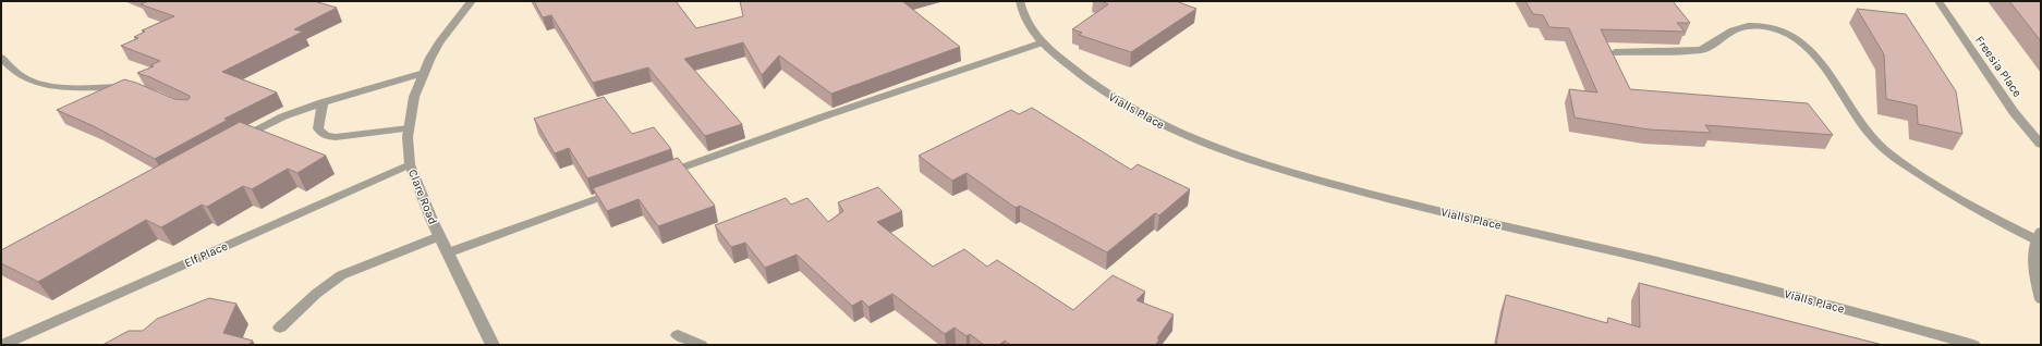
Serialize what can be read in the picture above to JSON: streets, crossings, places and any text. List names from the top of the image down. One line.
{"streets":{"street":["Freesia Place","Vialls Place","Clare Road","Elf Place"]},"crossings":[["Clare Road","Elf Place"]]}
